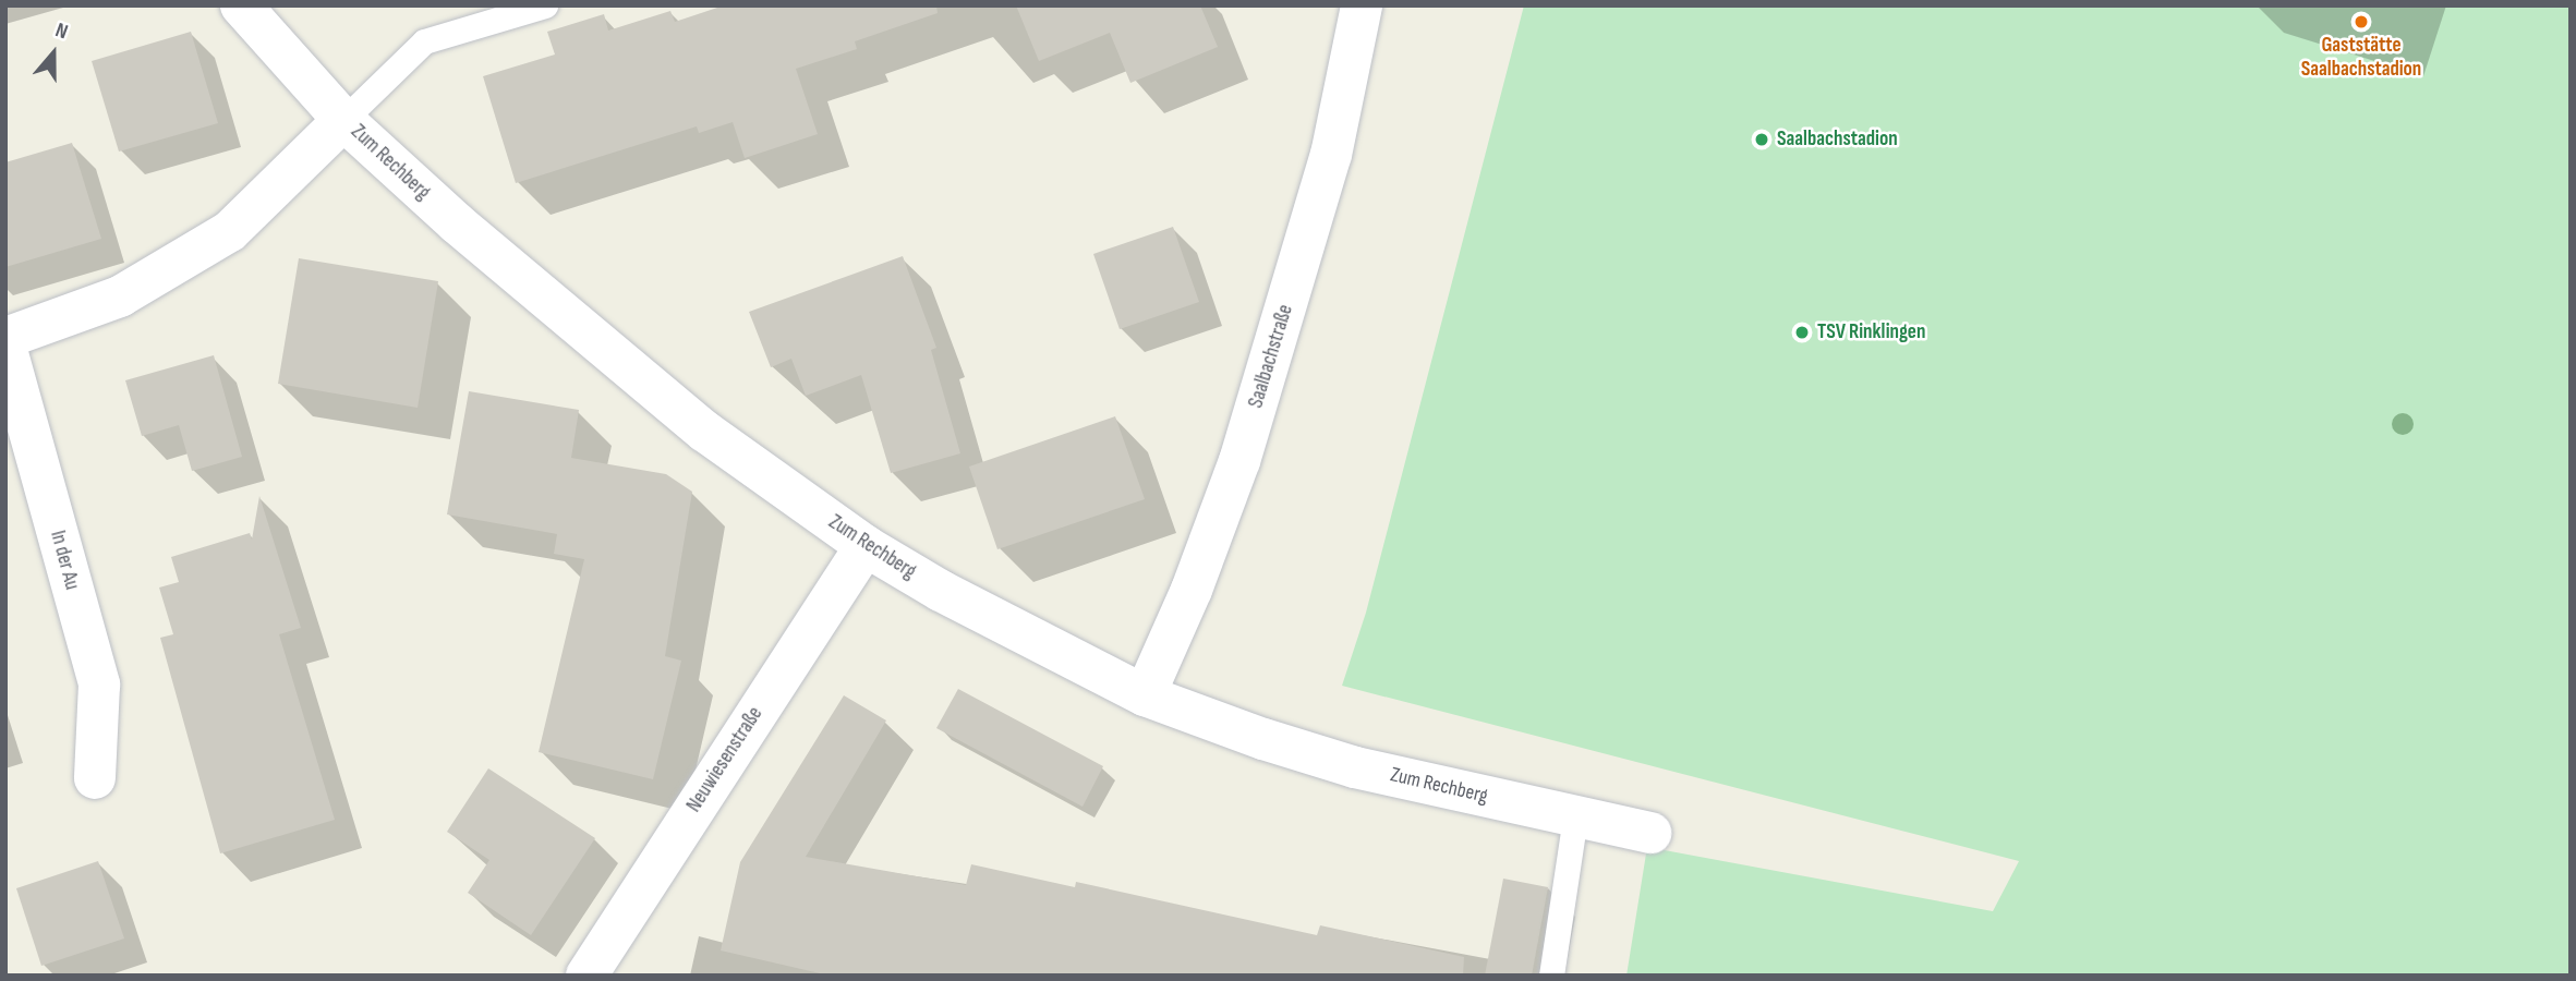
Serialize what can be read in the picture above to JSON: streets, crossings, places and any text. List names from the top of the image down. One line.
{"streets":{"street":["Zum Rechberg","Saalbachstraße","In der Au","Neuwiesenstraße"]},"crossings":[["Zum Rechberg","Saalbachstraße"],["Zum Rechberg","Neuwiesenstraße"]],"places":["Gaststätte Saalbachstadion","Saalbachstadion","TSV Rinklingen"],"north":"top"}
